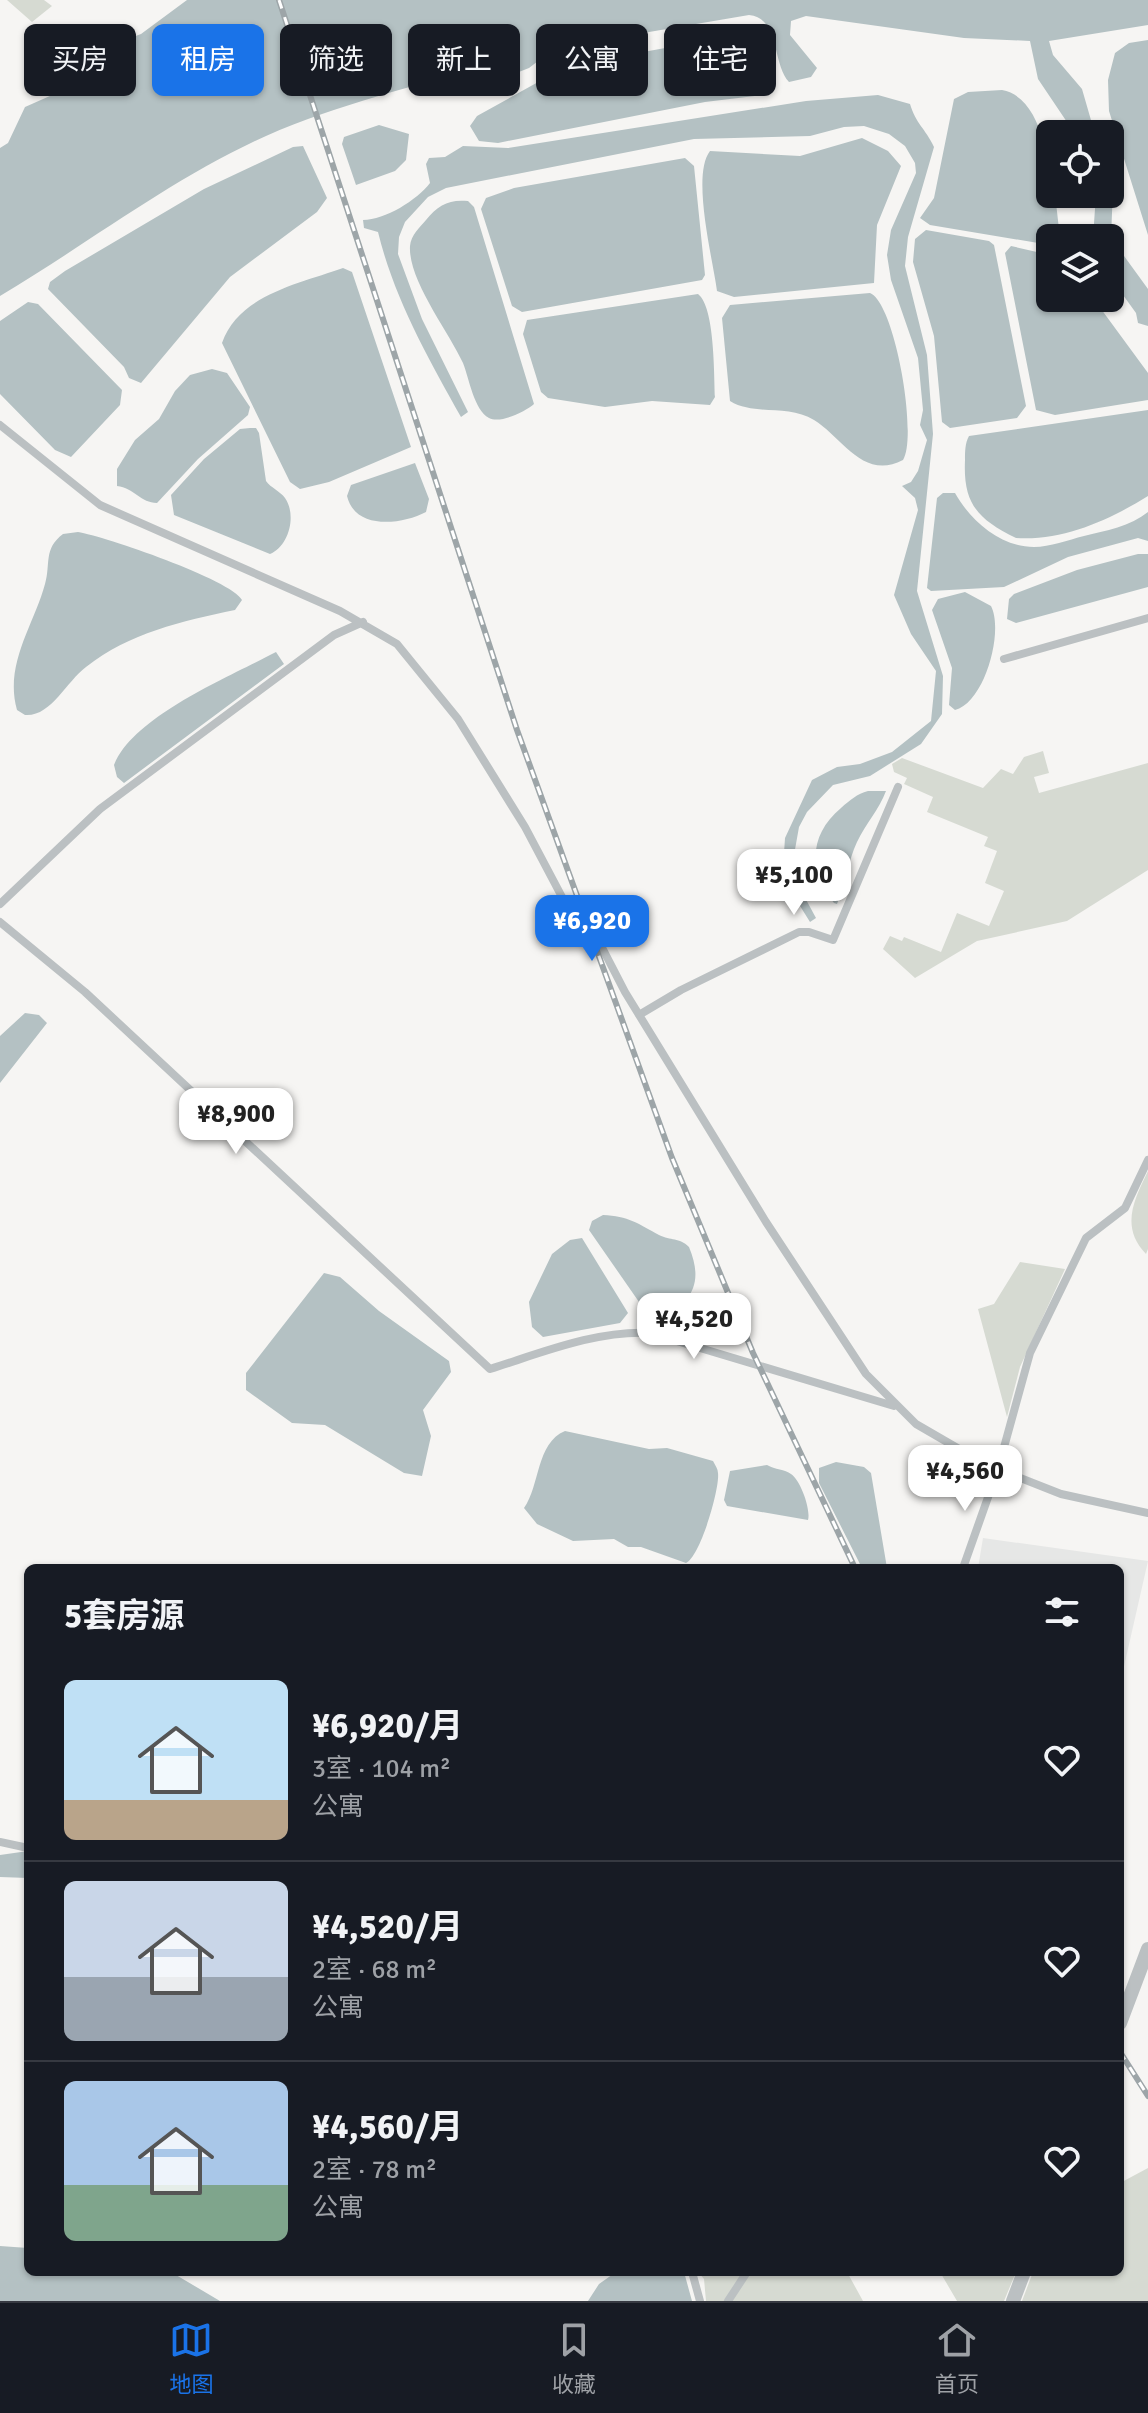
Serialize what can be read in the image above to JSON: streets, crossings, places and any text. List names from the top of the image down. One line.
{"page":{"chip":["买房","租房","筛选","新上","公寓","住宅"],"price":["¥5,100","¥6,920","¥8,900","¥4,520","¥4,560"],"heading":"5套房源","list":[{"name":"¥6,920/月","note":"3室 · 104 m² · 公寓"},{"name":"¥4,520/月","note":"2室 · 68 m² · 公寓"},{"name":"¥4,560/月","note":"2室 · 78 m² · 公寓"}],"tabs":["地图","收藏","首页"]}}
